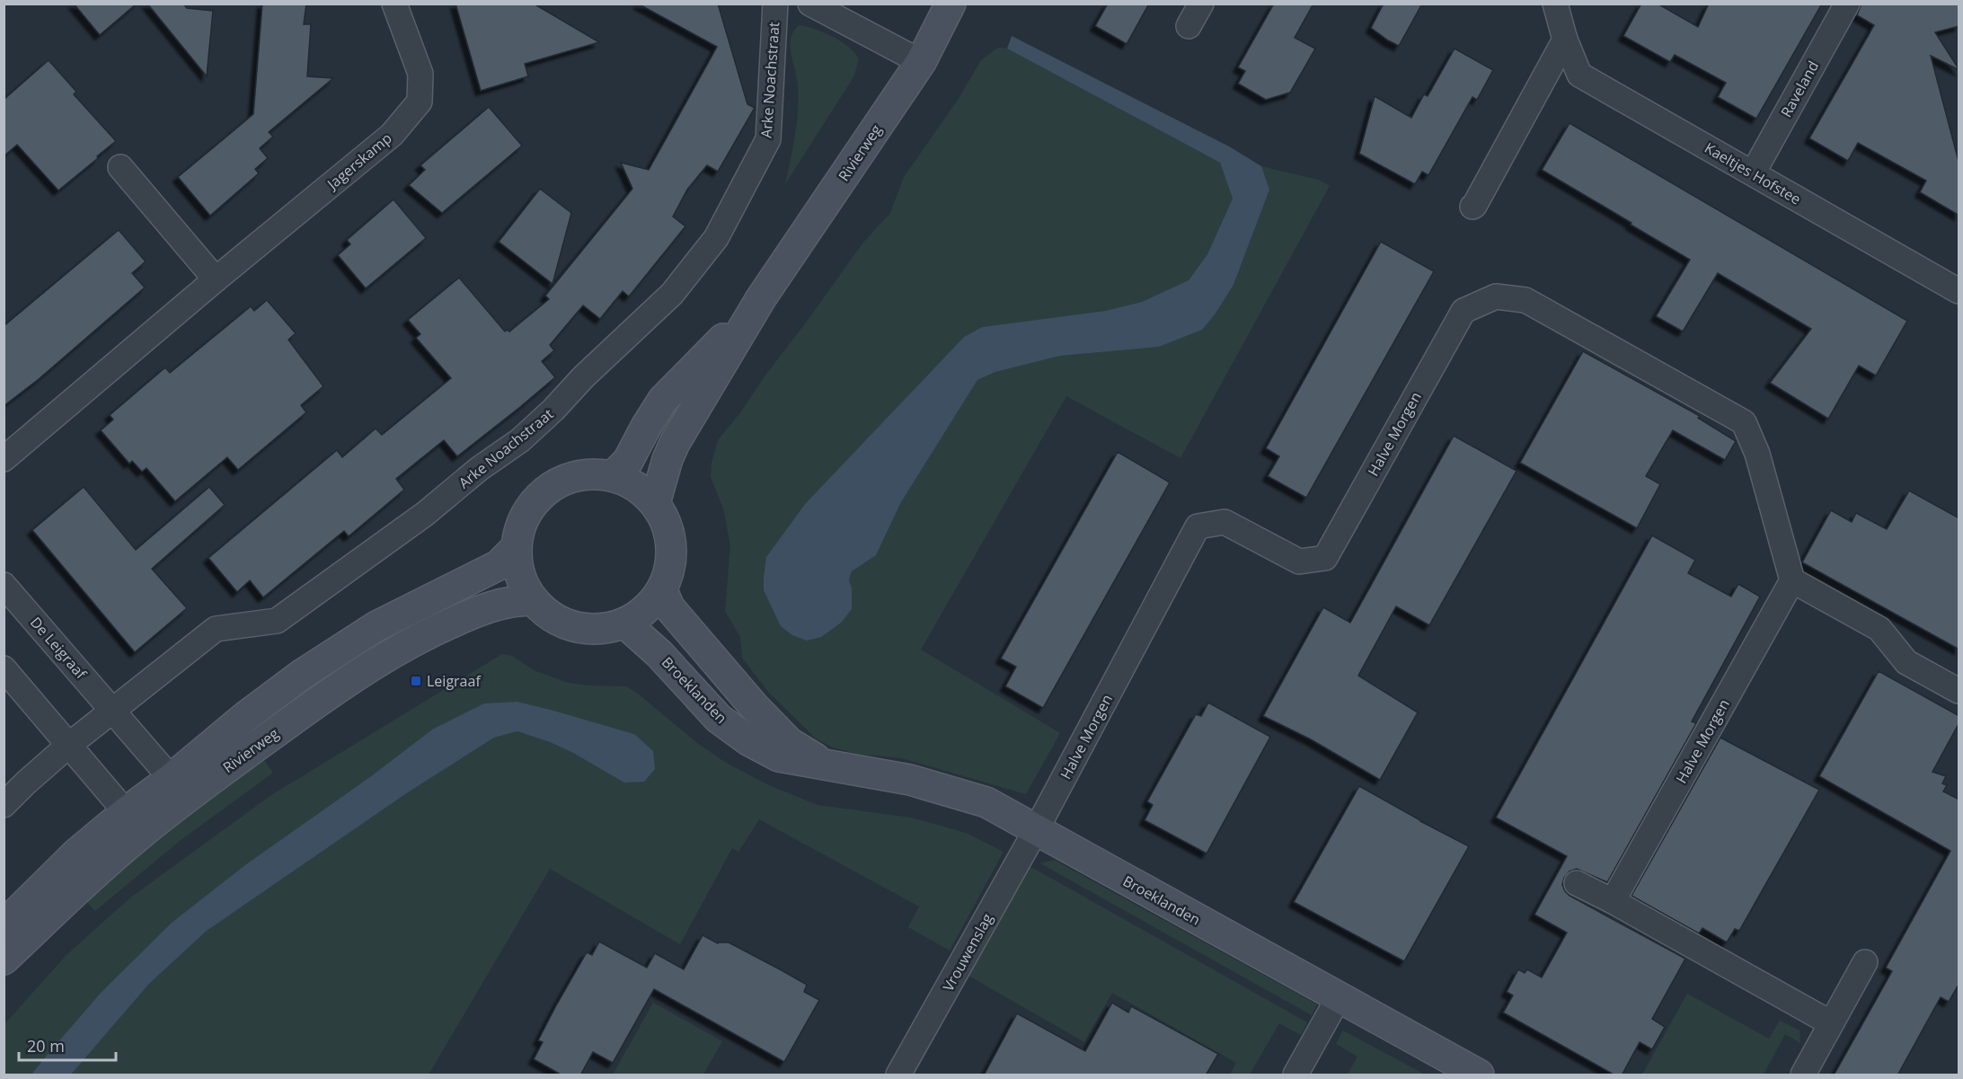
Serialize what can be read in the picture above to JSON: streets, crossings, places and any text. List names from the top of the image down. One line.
{"streets":{"street":["Arke Noachstraat","Raveland","Rivierweg","Jagerskamp","Kaeltjes Hofstee","Halve Morgen","De Leigraaf","Broeklanden","Vrouwenslag"]},"crossings":[["Arke Noachstraat","De Leigraaf"],["Raveland","Kaeltjes Hofstee"],["Rivierweg","De Leigraaf"],["Rivierweg","Broeklanden"],["Halve Morgen","Broeklanden"],["Halve Morgen","Vrouwenslag"],["Broeklanden","Vrouwenslag"]],"places":{"transit":["Leigraaf"]},"scale_bar":"20 m"}
